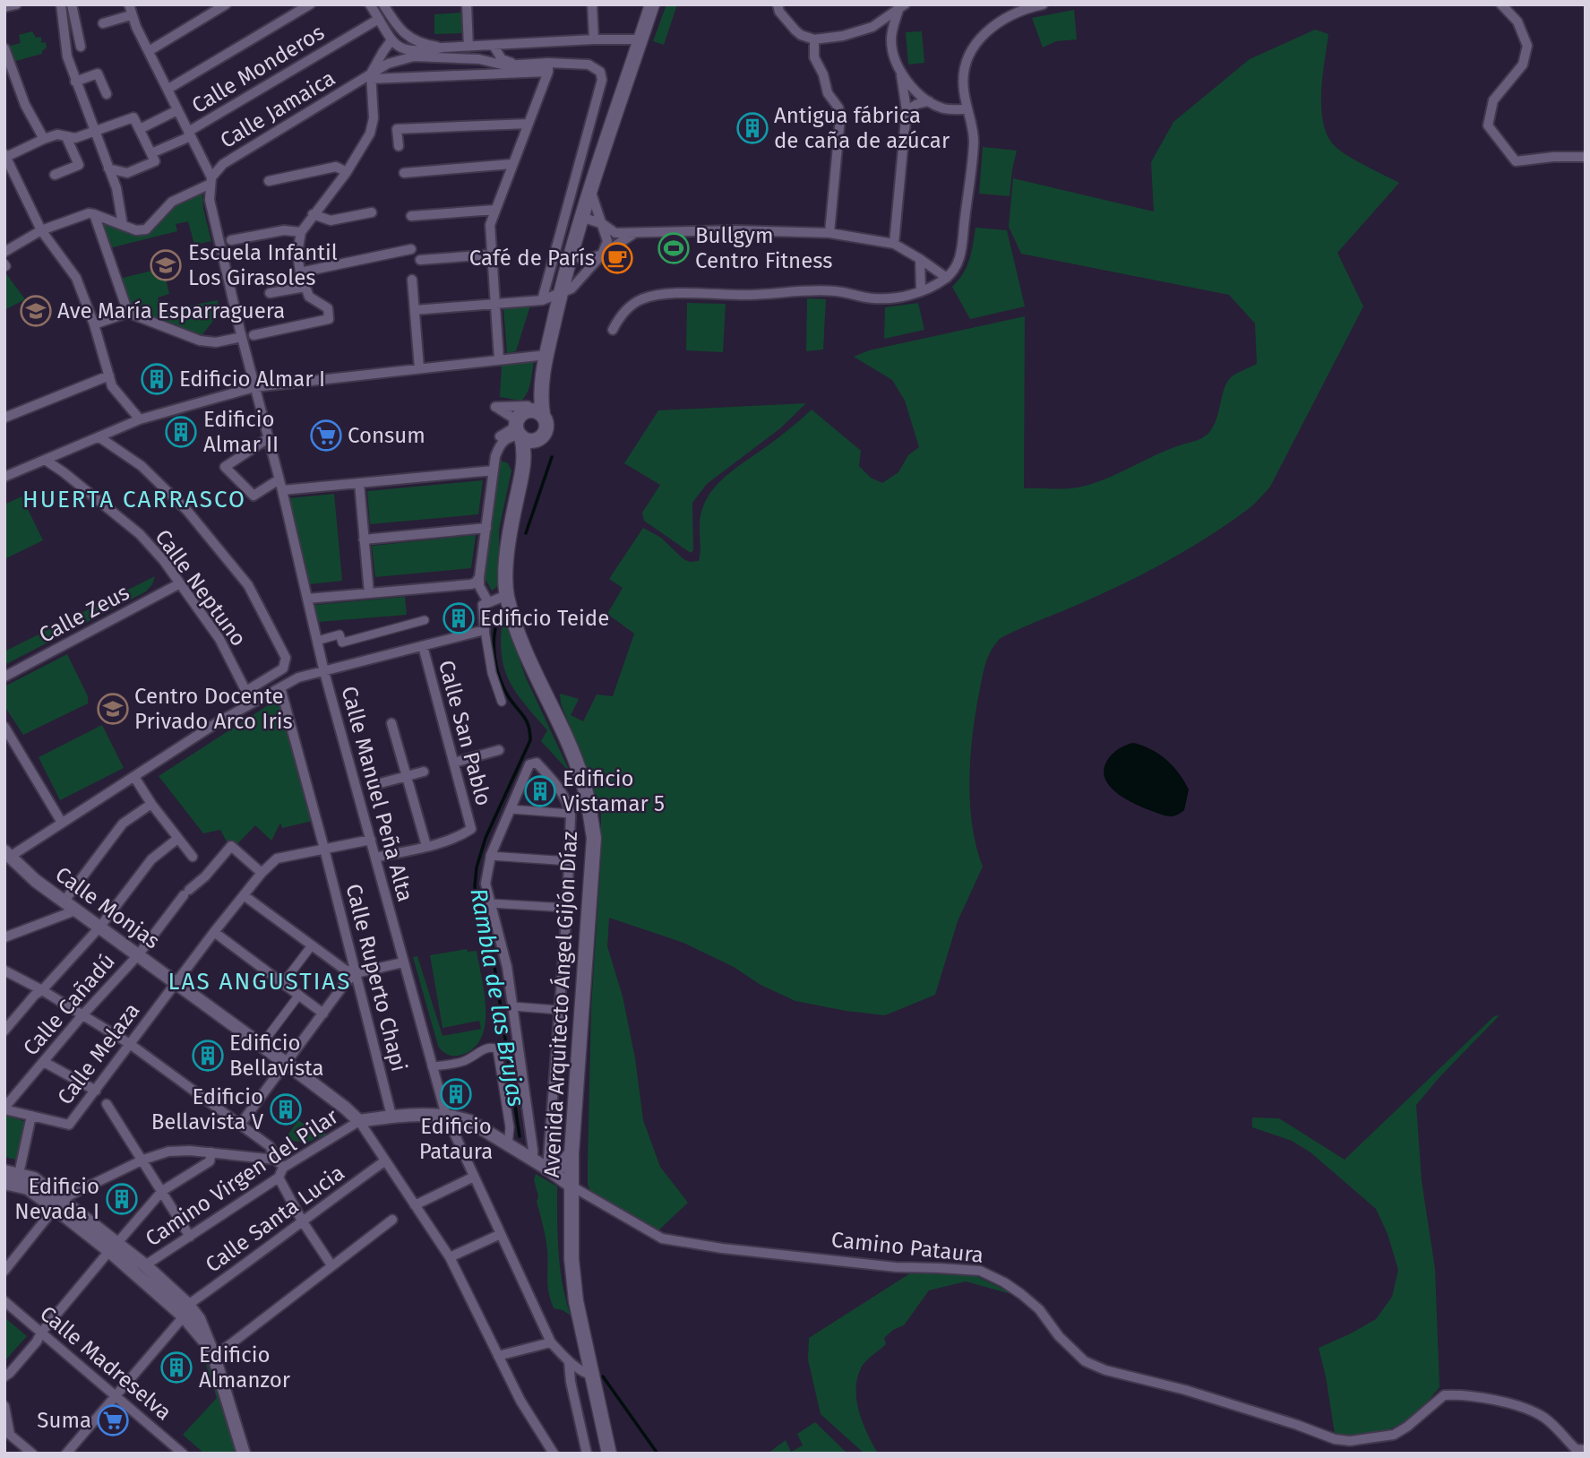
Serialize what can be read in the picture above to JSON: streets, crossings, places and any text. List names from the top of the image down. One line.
{"streets":{"main road":["Avenida Arquitecto Ángel Gijón Díaz"],"street":["Calle Monderos","Calle Jamaica","Calle Neptuno","Calle Zeus","Calle San Pablo","Calle Manuel Peña Alta","Calle Monjas","Calle Ruperto Chapi","Calle Cañadú","Calle Melaza","Camino Virgen del Pilar","Calle Santa Lucia","Camino Pataura","Calle Madreselva"]},"crossings":[["Calle Jamaica","Calle Manuel Peña Alta"],["Calle Neptuno","Calle Zeus"],["Calle Manuel Peña Alta","Avenida Arquitecto Ángel Gijón Díaz"],["Calle Manuel Peña Alta","Calle Melaza"],["Calle Manuel Peña Alta","Camino Pataura"],["Calle Monjas","Calle Cañadú"],["Calle Monjas","Calle Melaza"],["Calle Monjas","Camino Virgen del Pilar"],["Calle Ruperto Chapi","Calle Melaza"],["Calle Cañadú","Calle Melaza"],["Avenida Arquitecto Ángel Gijón Díaz","Camino Pataura"],["Calle Santa Lucia","Calle Madreselva"]],"districts":["HUERTA CARRASCO","LAS ANGUSTIAS"],"water":["Rambla de las Brujas"],"places":{"building":["Antigua fábrica de caña de azúcar","Edificio Almar I","Edificio Almar II","Edificio Teide","Edificio Vistamar 5","Edificio Bellavista","Edificio Pataura","Edificio Bellavista V","Edificio Nevada I","Edificio Almanzor"],"sports":["Bullgym Centro Fitness"],"cafe":["Café de París"],"school or university":["Escuela Infantil Los Girasoles","Ave María Esparraguera","Centro Docente Privado Arco Iris"],"supermarket":["Consum","Suma"]}}
